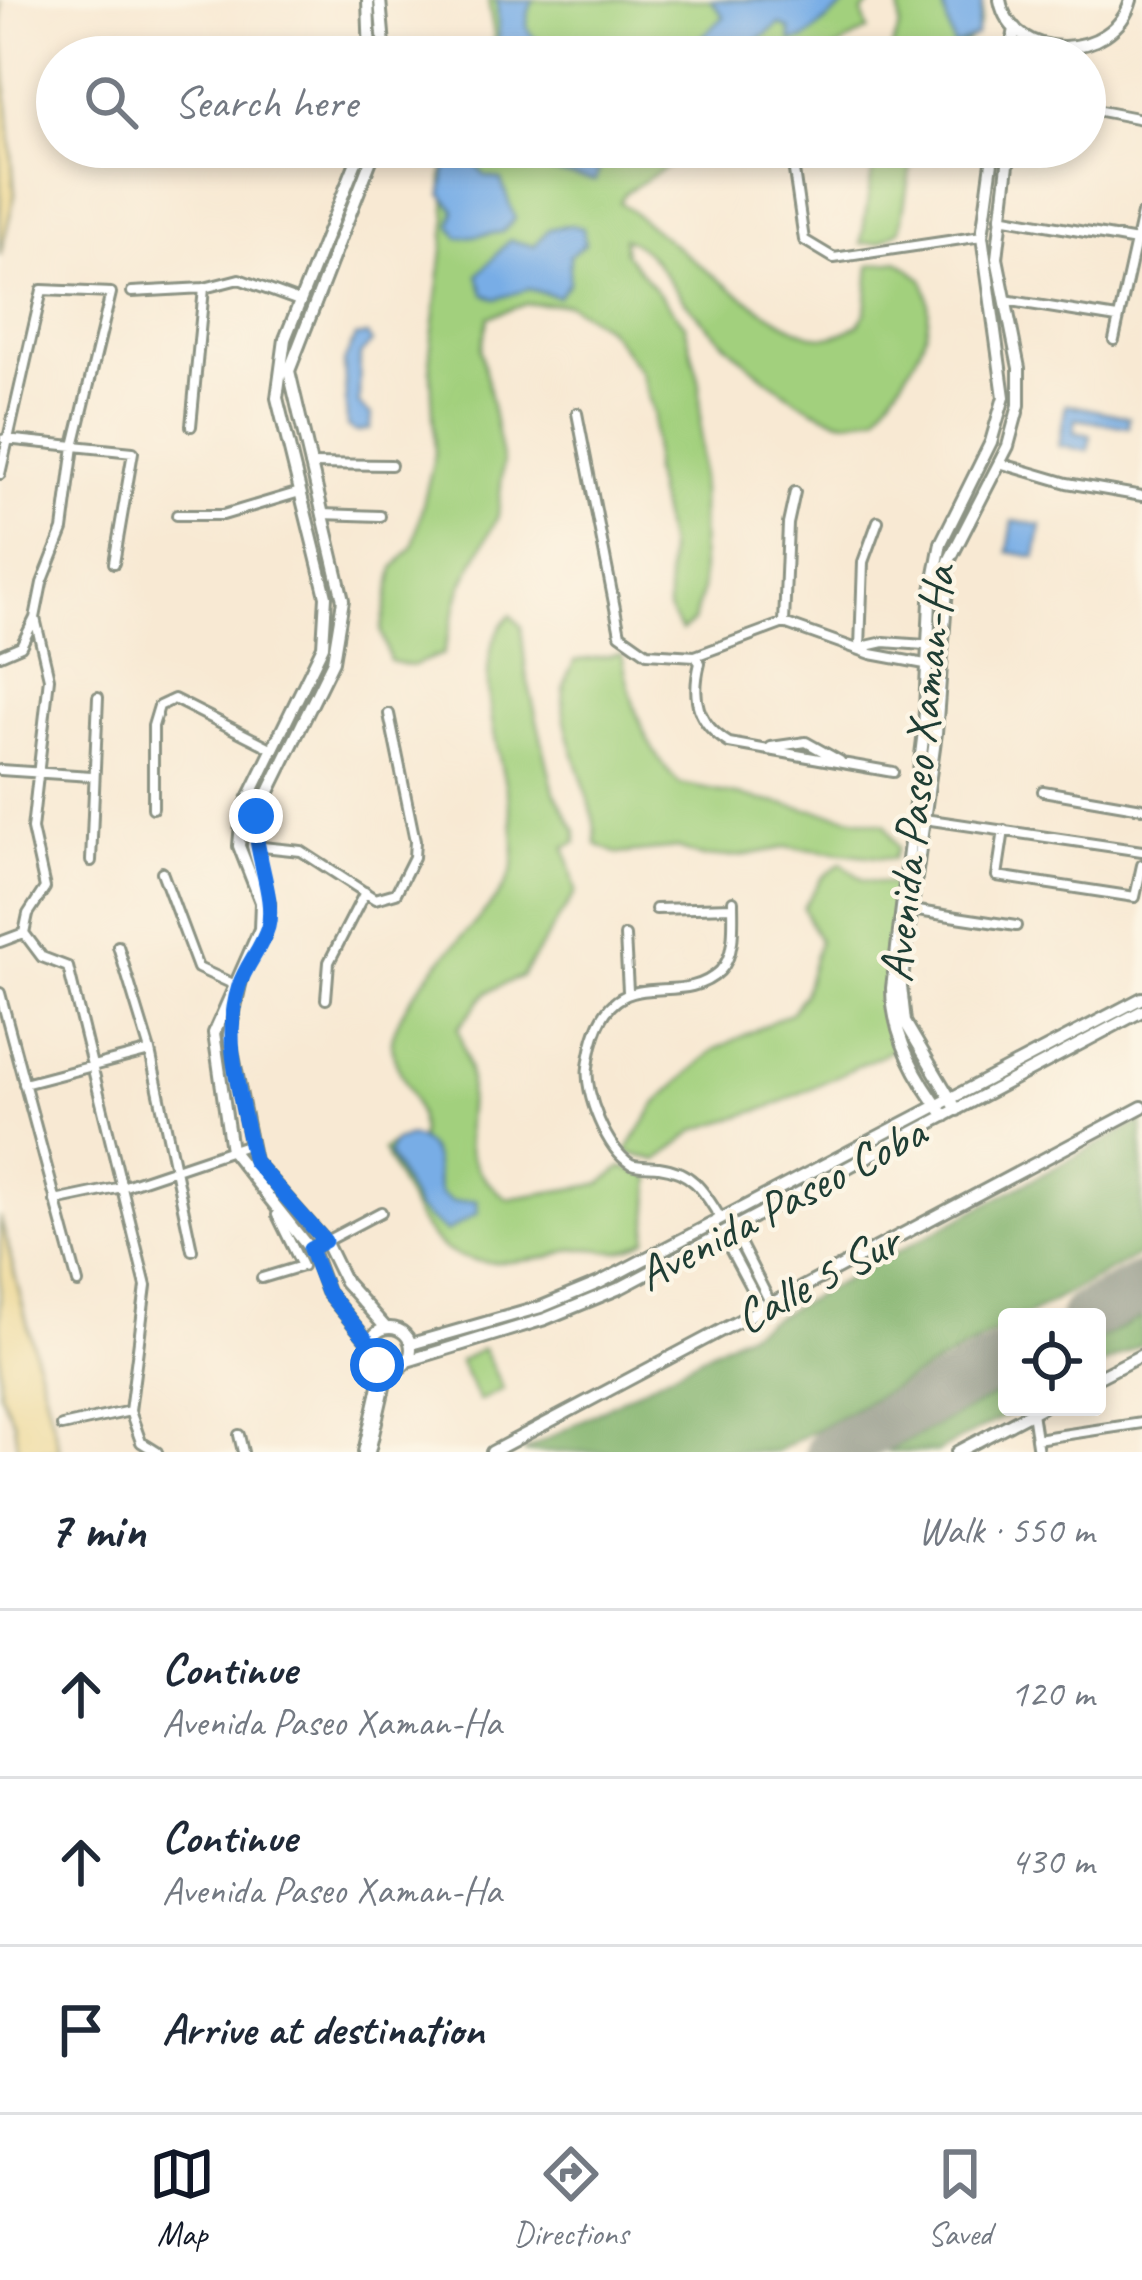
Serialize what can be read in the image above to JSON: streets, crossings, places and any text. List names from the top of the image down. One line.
{"streets":{"main road":["Avenida Paseo Xaman-Ha","Avenida Paseo Coba","Calle 5 Sur"]},"crossings":[["Avenida Paseo Xaman-Ha","Avenida Paseo Coba"]],"page":{"search":"Search here","heading":["7 min","Walk · 550 m"],"list":[["Continue","Avenida Paseo Xaman-Ha","120 m"],["Continue","Avenida Paseo Xaman-Ha","430 m"],"Arrive at destination"],"nav":["Map","Directions","Saved"]}}
